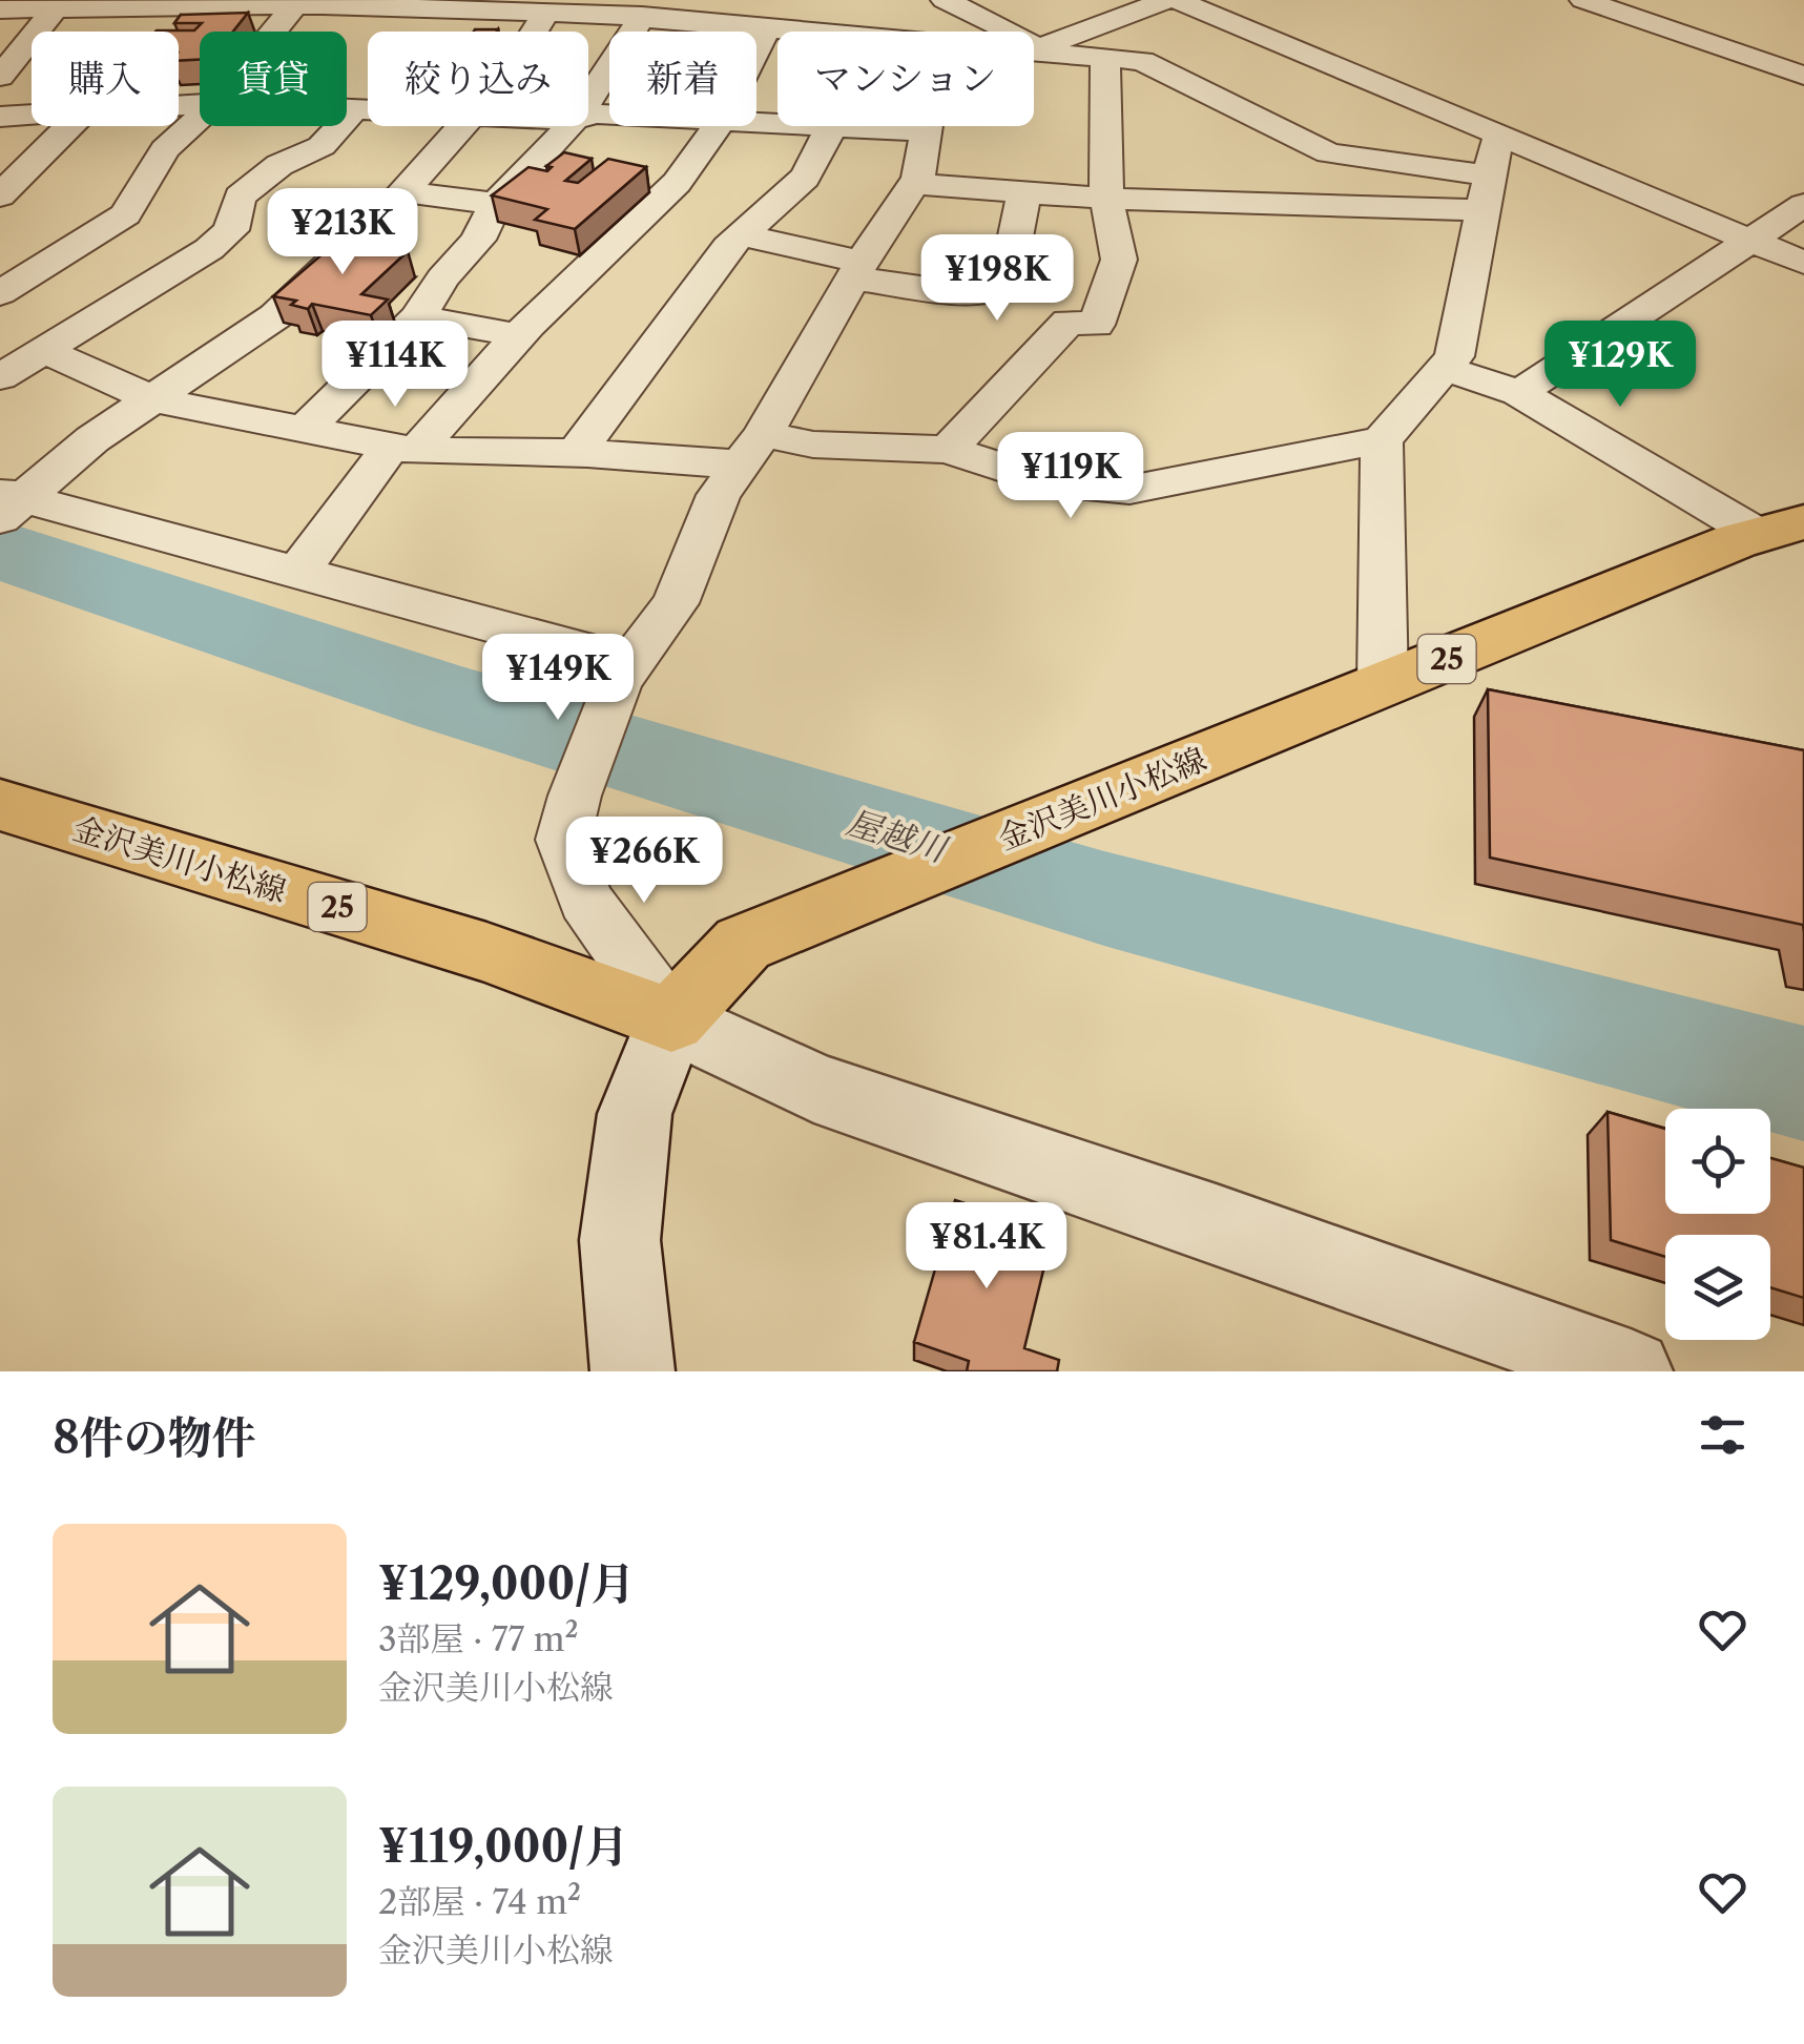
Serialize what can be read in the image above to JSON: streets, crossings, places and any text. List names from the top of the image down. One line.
{"streets":{"main road":["25","金沢美川小松線"]},"water":["屋越川"],"page":{"chip":["購入","賃貸","絞り込み","新着","マンション"],"price":["¥213K","¥198K","¥114K","¥129K","¥119K","¥149K","¥266K","¥81.4K"],"heading":"8件の物件","list":[{"name":"¥129,000/月","note":"3部屋 · 77 m² · 金沢美川小松線"},{"name":"¥119,000/月","note":"2部屋 · 74 m² · 金沢美川小松線"}]}}
